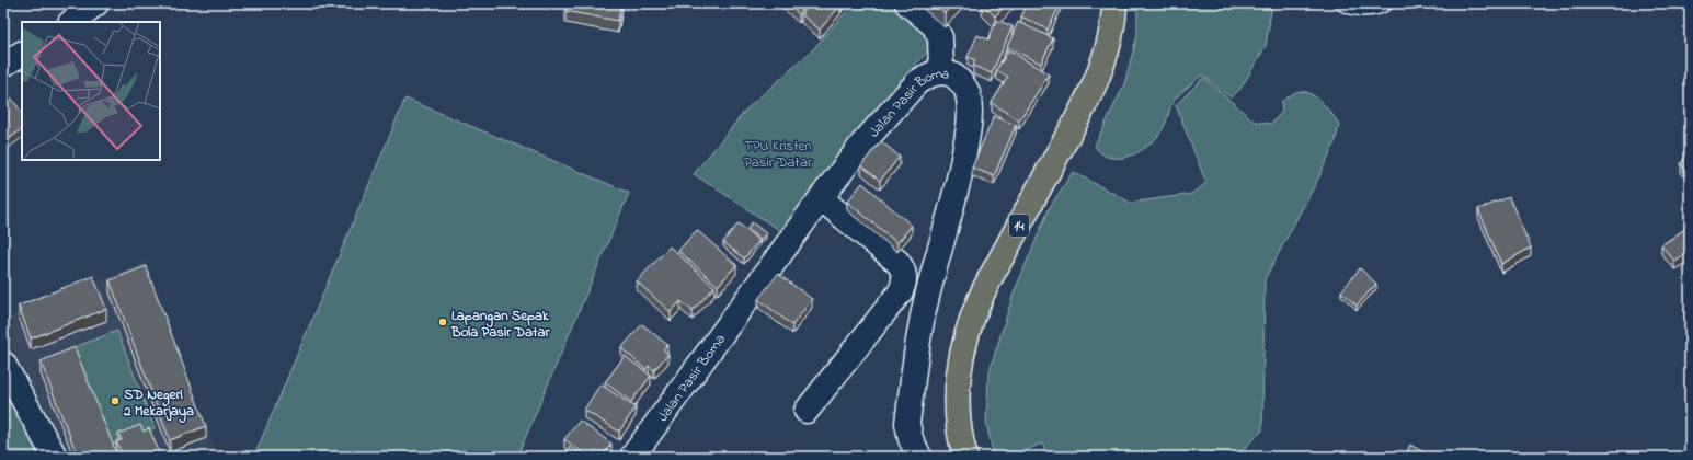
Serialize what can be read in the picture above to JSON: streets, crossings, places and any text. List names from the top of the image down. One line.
{"streets":{"highway":["14"],"street":["Jalan Pasir Boma"]},"parks":["TPU Kristen Pasir Datar"],"places":["Lapangan Sepak Bola Pasir Datar","SD Negeri 2 Mekarjaya"]}
